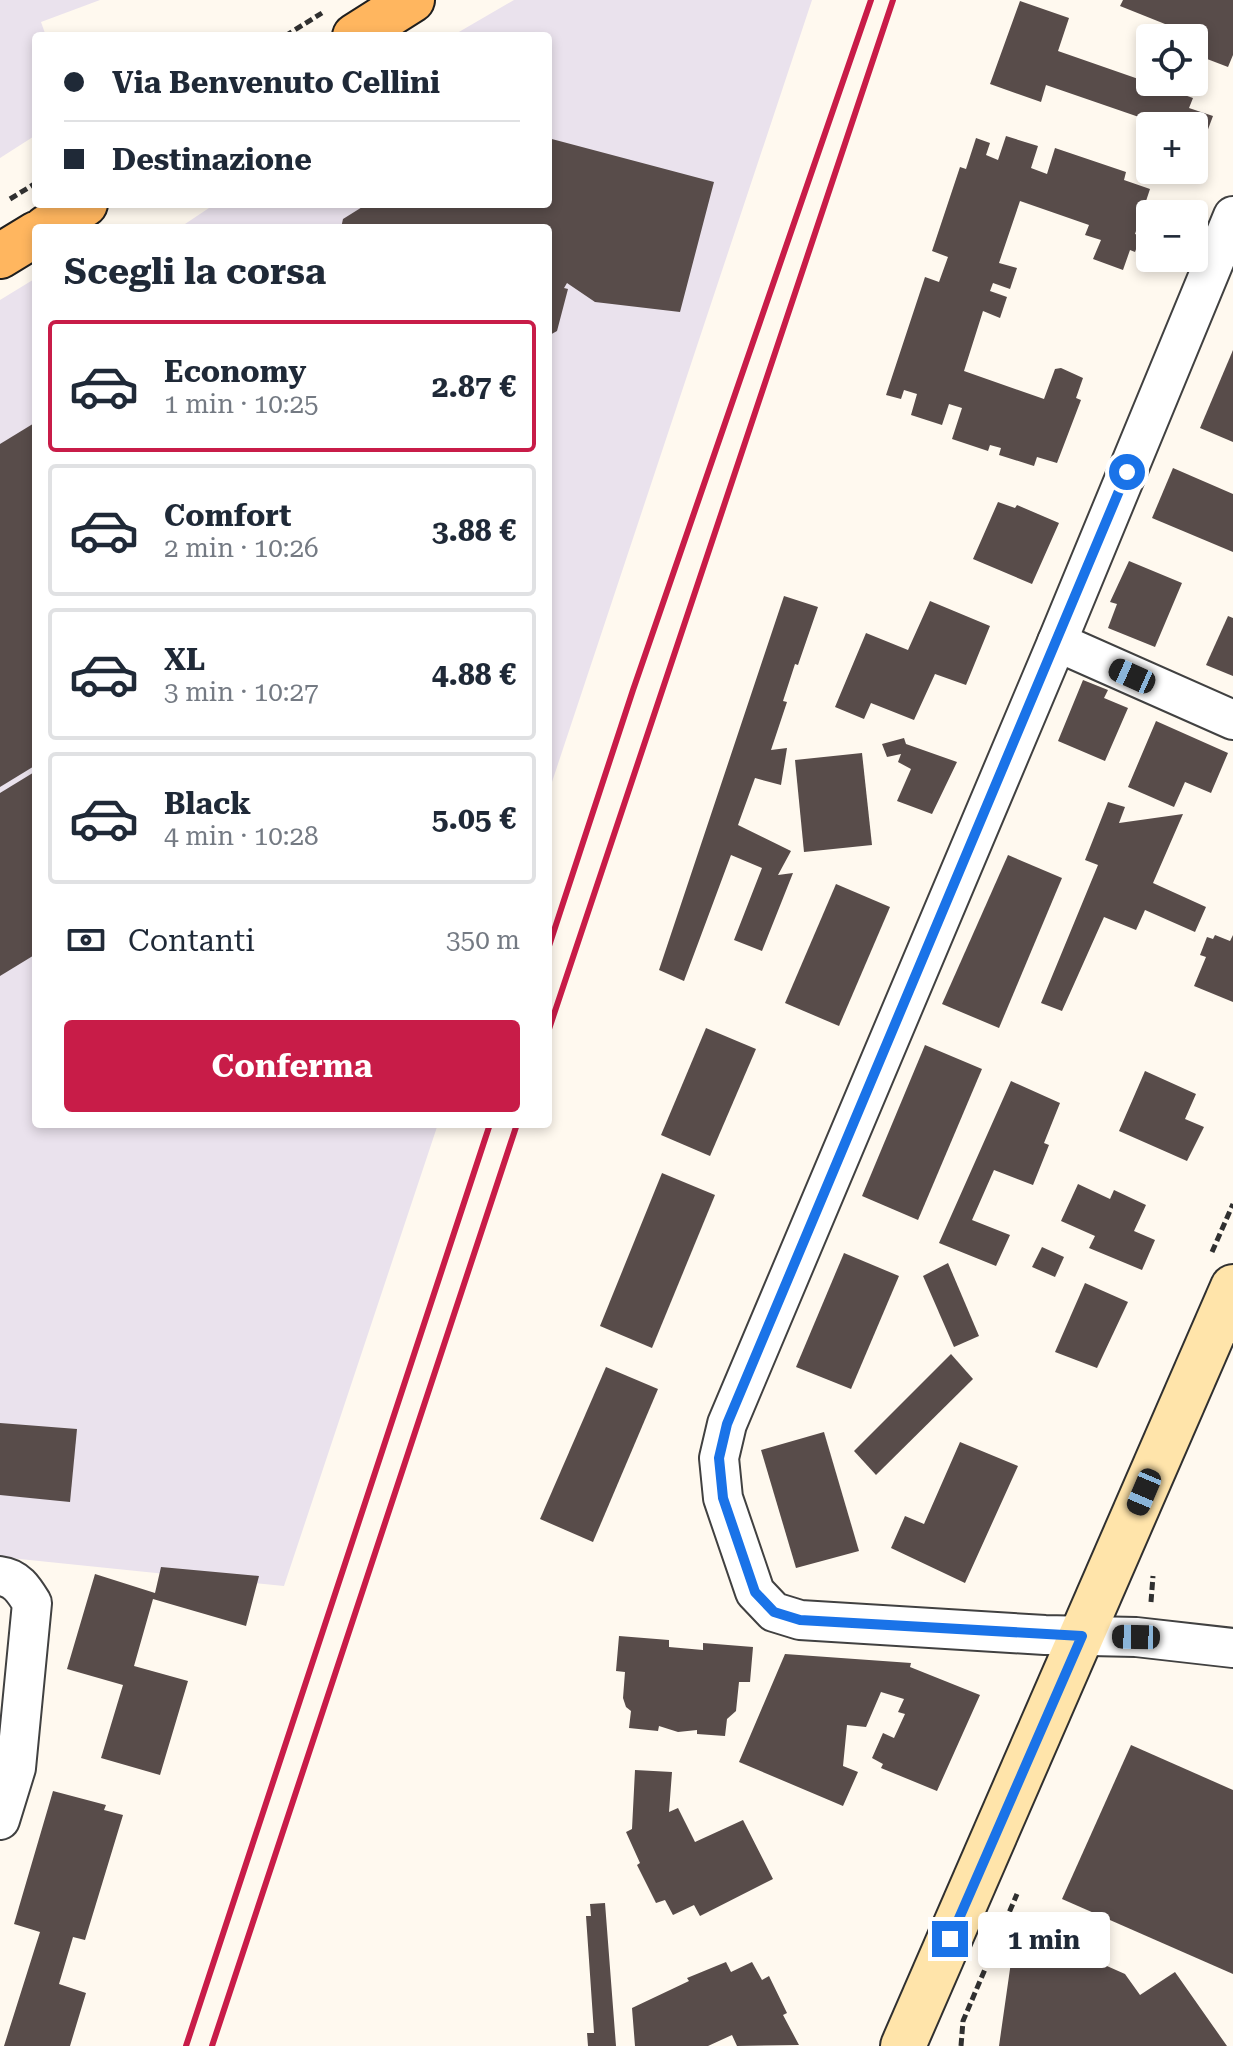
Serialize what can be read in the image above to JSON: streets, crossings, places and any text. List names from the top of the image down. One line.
{"page":{"map_buttons":["+","−"],"banner":["Via Benvenuto Cellini","Destinazione"],"heading":"Scegli la corsa","list":[{"name":"Economy","note":"1 min · 10:25","value":"2.87 €"},{"name":"Comfort","note":"2 min · 10:26","value":"3.88 €"},{"name":"XL","note":"3 min · 10:27","value":"4.88 €"},{"name":"Black","note":"4 min · 10:28","value":"5.05 €"}],"pay":["Contanti","350 m"],"buttons":"Conferma","bubble":"1 min"}}
